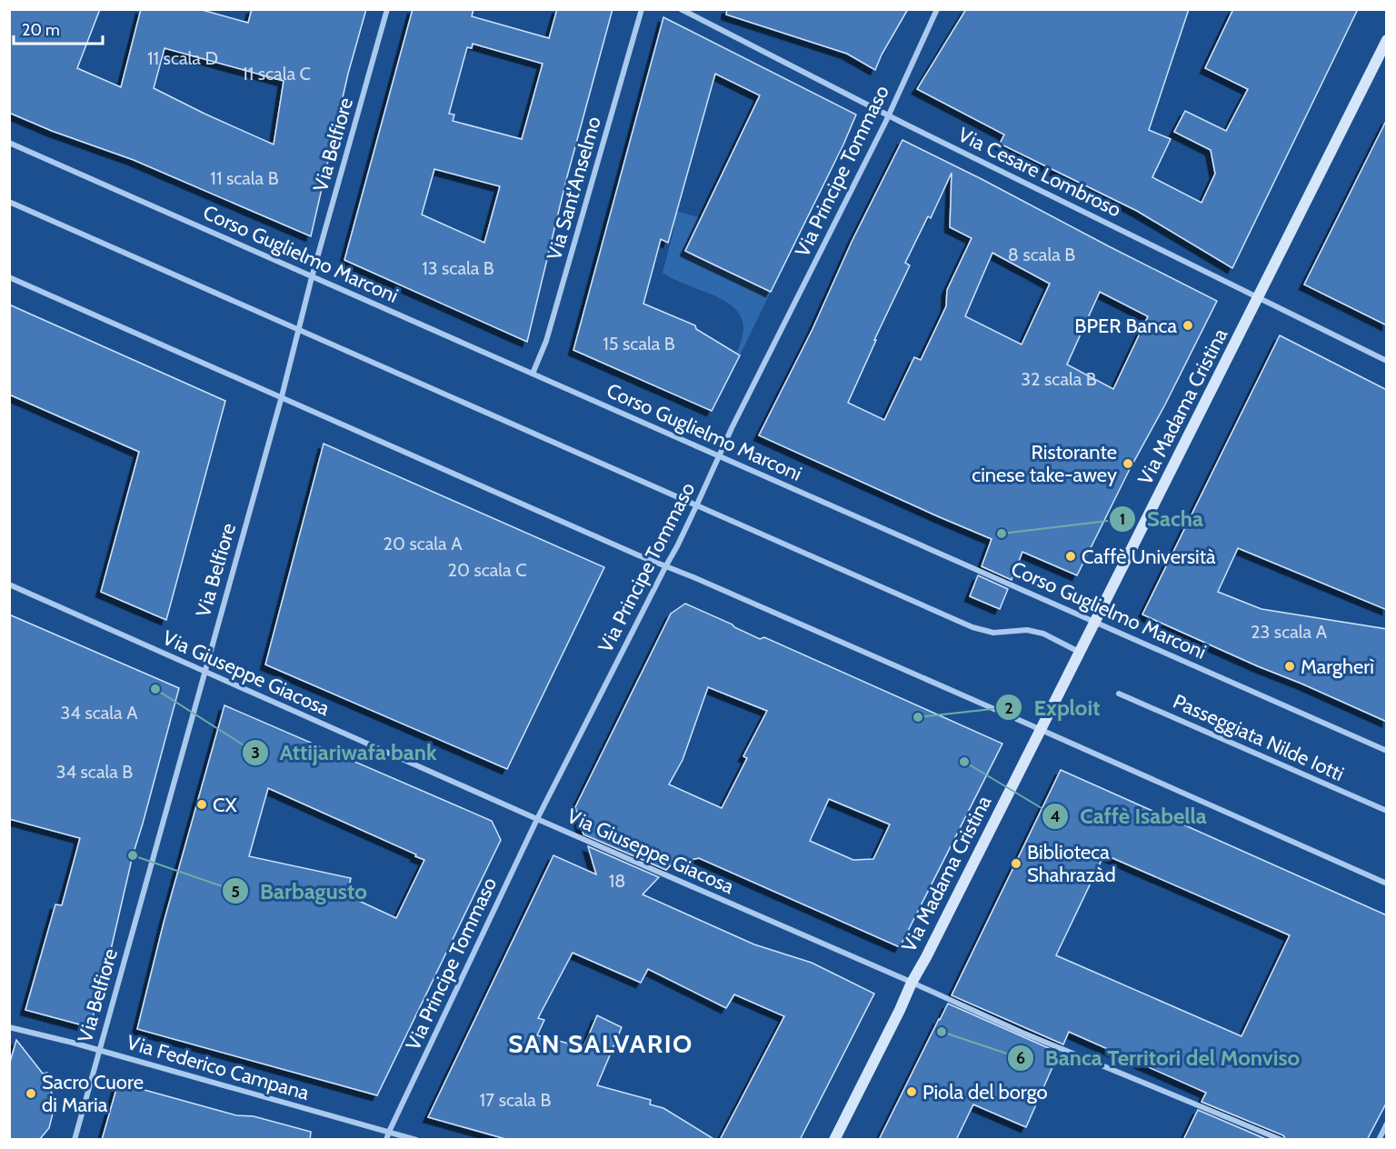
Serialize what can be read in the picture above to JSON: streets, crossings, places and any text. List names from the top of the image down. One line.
{"streets":{"street":["Via Belfiore","Via Principe Tommaso","Via Cesare Lombroso","Via Sant'Anselmo","Corso Guglielmo Marconi","Via Madama Cristina","Via Giuseppe Giacosa","Passeggiata Nilde Iotti","Via Federico Campana"]},"crossings":[["Via Belfiore","Corso Guglielmo Marconi"],["Via Belfiore","Via Giuseppe Giacosa"],["Via Belfiore","Via Federico Campana"],["Via Principe Tommaso","Via Cesare Lombroso"],["Via Principe Tommaso","Corso Guglielmo Marconi"],["Via Principe Tommaso","Via Giuseppe Giacosa"],["Via Principe Tommaso","Via Federico Campana"],["Via Cesare Lombroso","Via Madama Cristina"],["Via Sant'Anselmo","Corso Guglielmo Marconi"],["Corso Guglielmo Marconi","Via Madama Cristina"],["Via Madama Cristina","Via Giuseppe Giacosa"]],"districts":["SAN SALVARIO"],"places":["BPER Banca","Ristorante cinese take-awey","Sacha","Caffè Università","Margherì","Attijariwafa bank","Exploit","Caffè Isabella","CX","Barbagusto","Biblioteca Shahrazàd","Banca Territori del Monviso","Piola del borgo","Sacro Cuore di Maria"],"house_numbers":["11 scala D","11 scala C","11 scala B","8 scala B","13 scala B","15 scala B","32 scala B","20 scala A","20 scala C","23 scala A","34 scala A","34 scala B","18","17 scala B"],"scale_bar":"20 m"}
